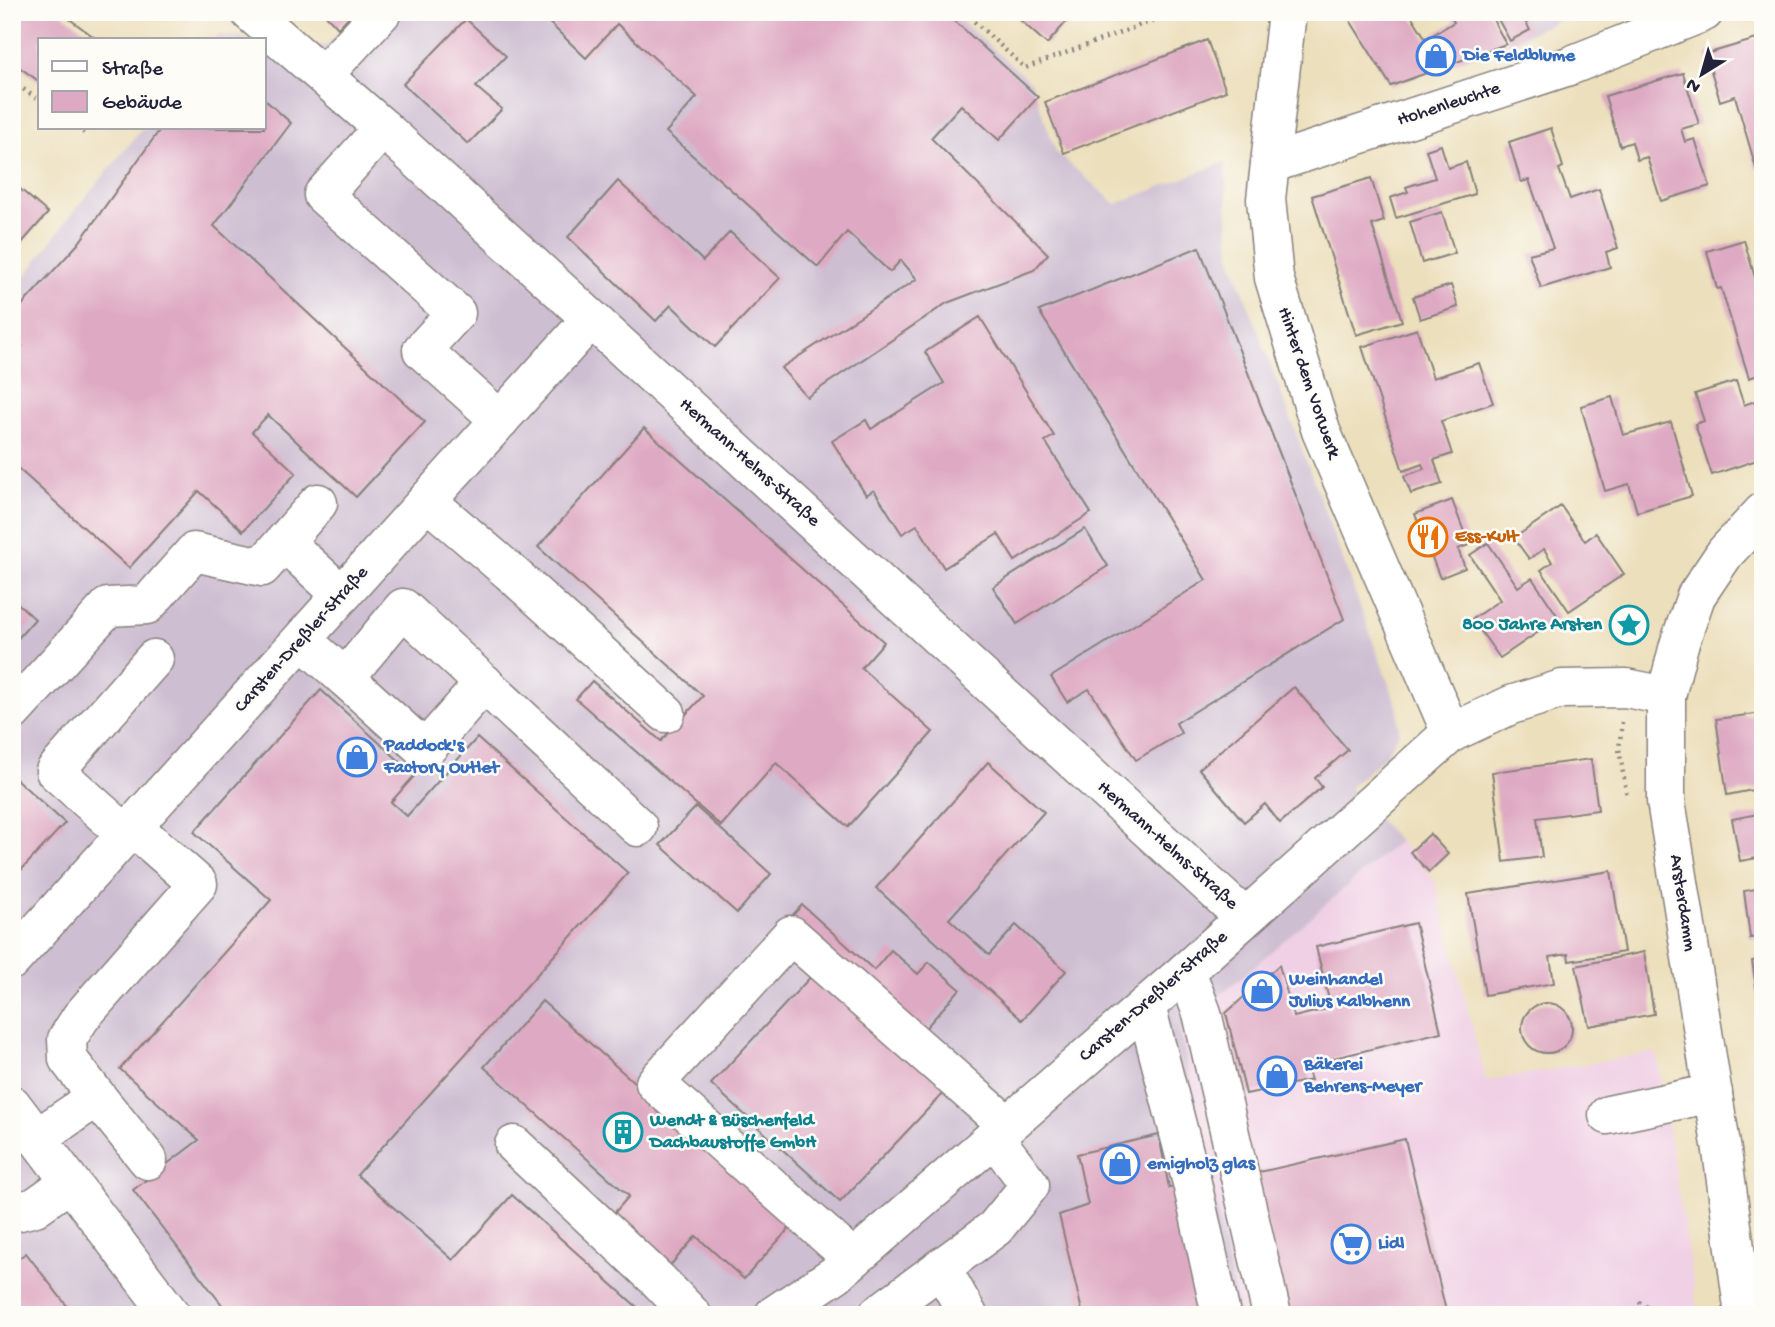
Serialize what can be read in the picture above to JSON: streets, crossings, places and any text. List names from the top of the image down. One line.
{"streets":{"street":["Hohenleuchte","Hinter dem Vorwerk","Hermann-Helms-Straße","Carsten-Dreßler-Straße","Arsterdamm"]},"crossings":[["Hohenleuchte","Hinter dem Vorwerk"],["Hinter dem Vorwerk","Carsten-Dreßler-Straße"],["Hermann-Helms-Straße","Carsten-Dreßler-Straße"],["Carsten-Dreßler-Straße","Arsterdamm"]],"places":{"shop":["Die Feldblume","Paddock's Factory Outlet","Weinhandel Julius Kalbhenn","Bäkerei Behrens-Meyer","emigholz glas"],"restaurant":["Ess-Kult"],"place":["800 Jahre Arsten"],"building":["Wendt & Büschenfeld Dachbaustoffe GmbH"],"supermarket":["Lidl"]},"legend":["Straße","Gebäude"],"north":"bottom left"}
